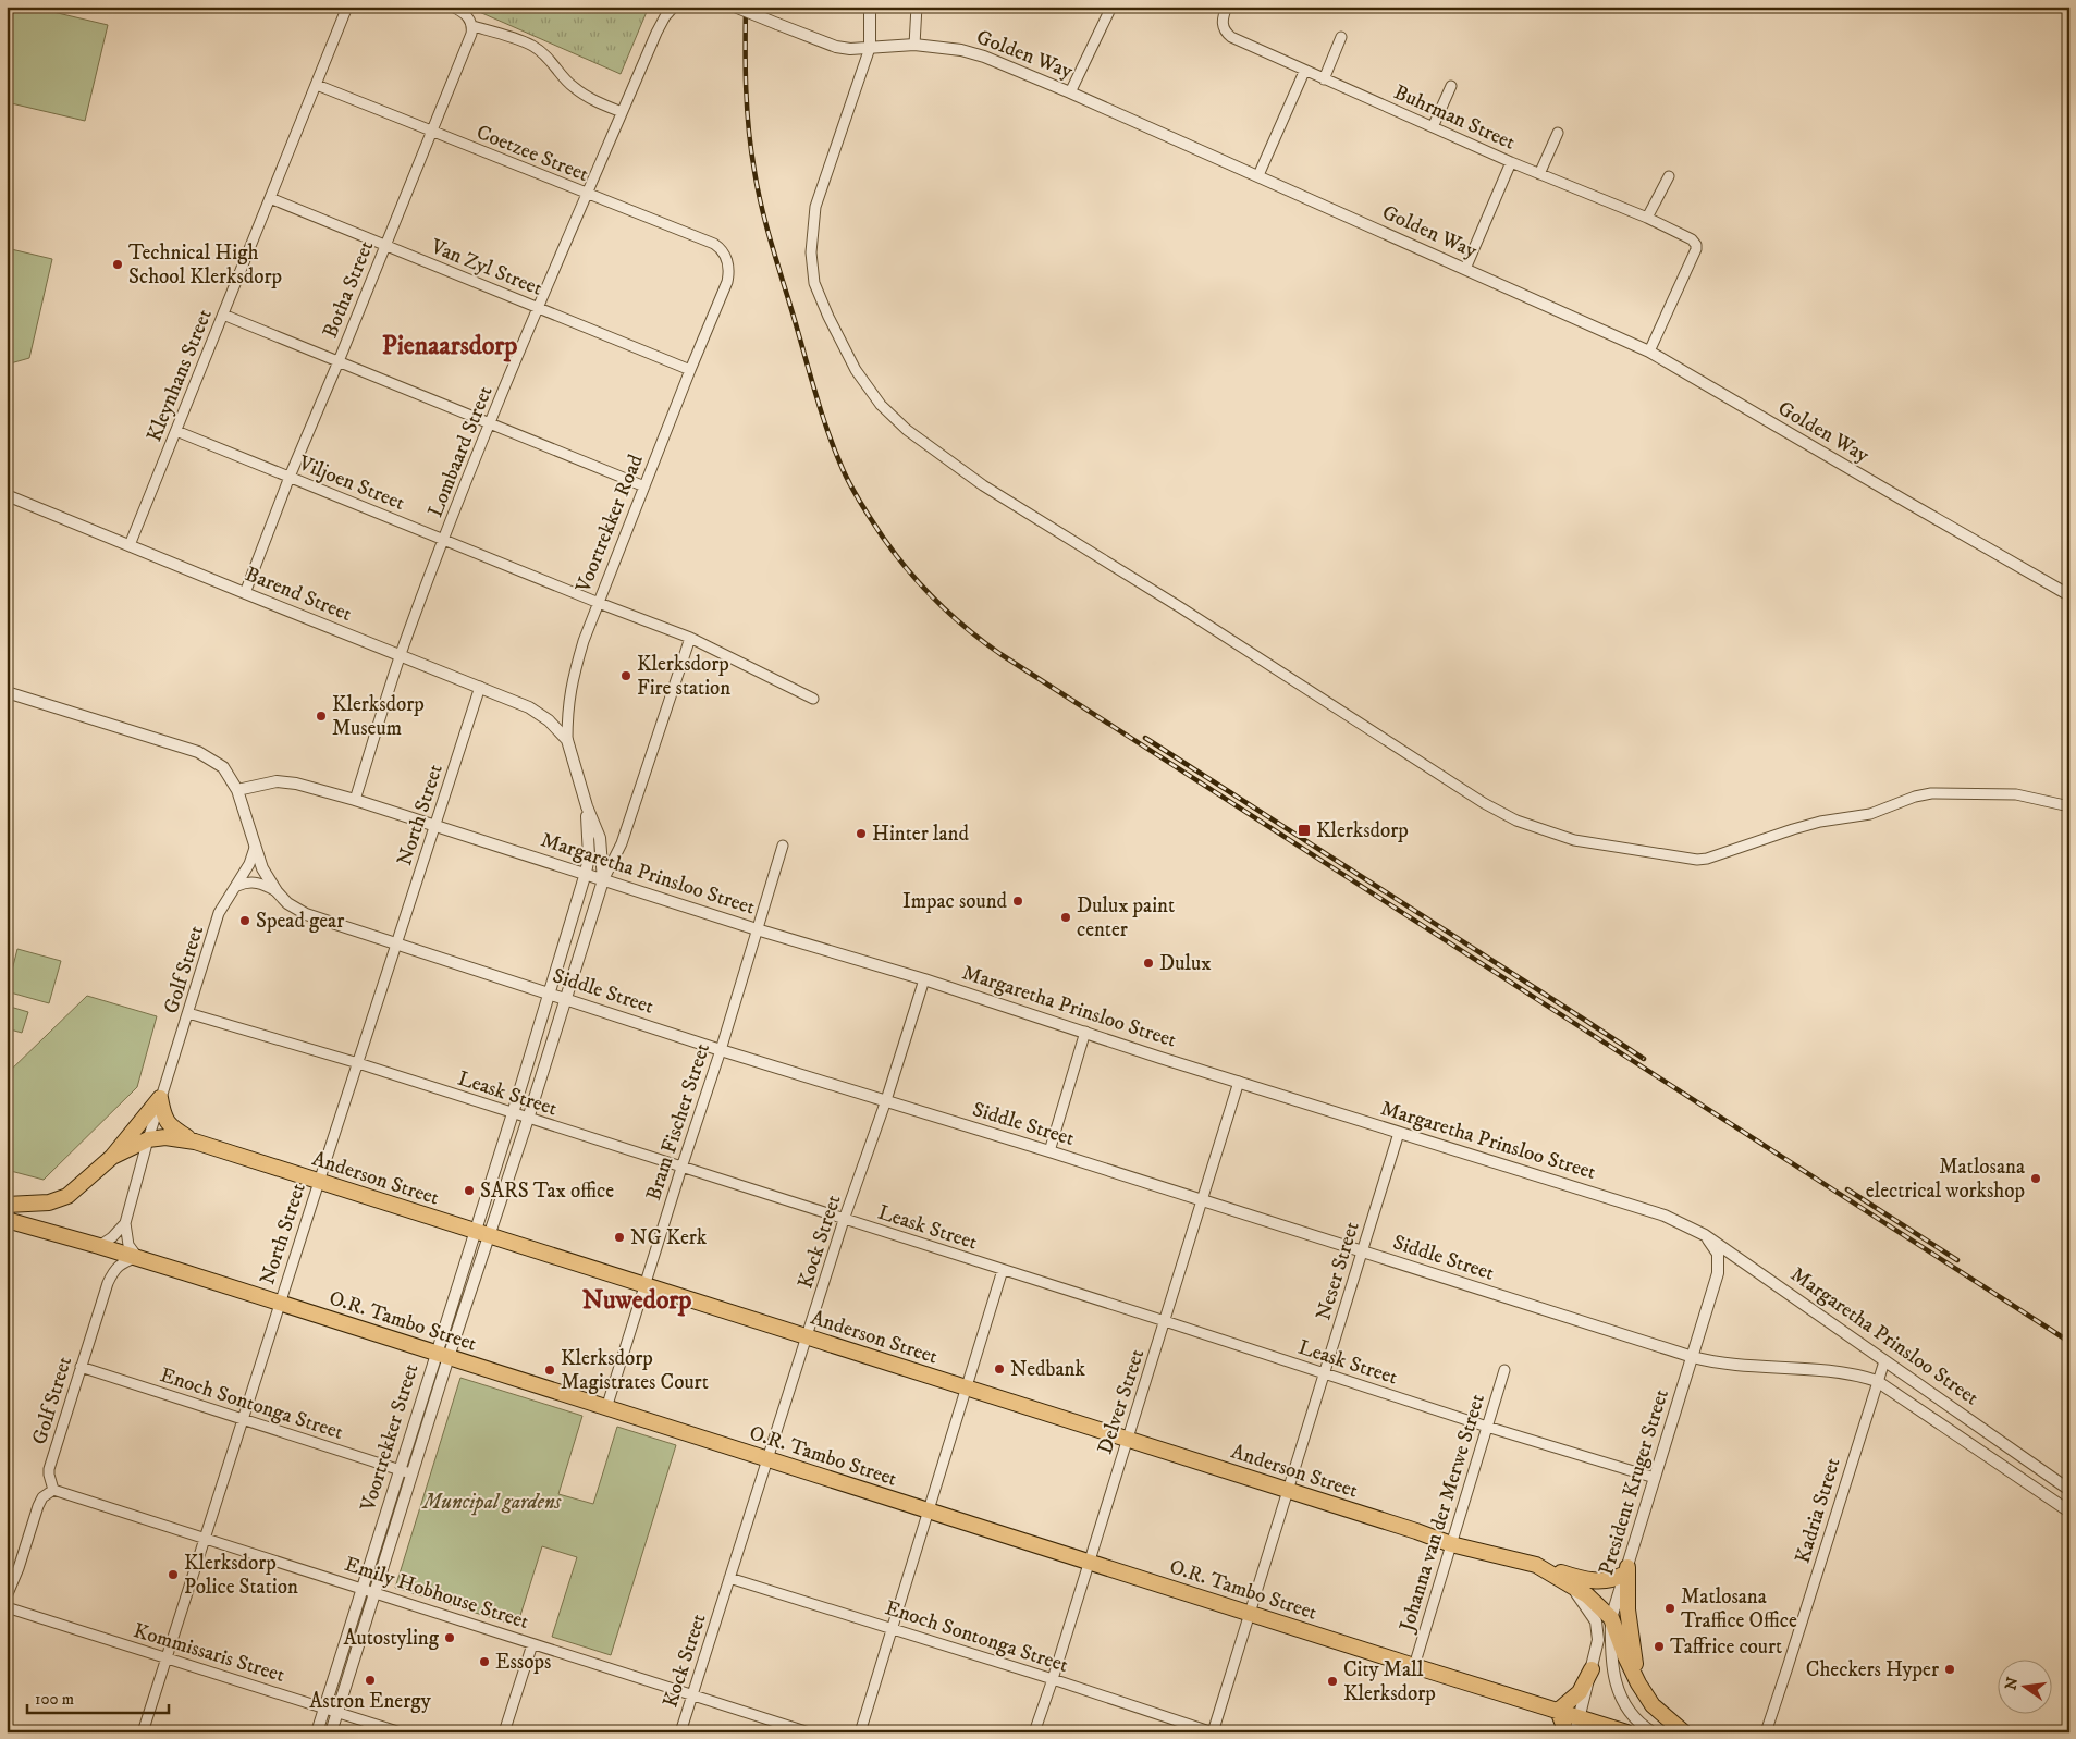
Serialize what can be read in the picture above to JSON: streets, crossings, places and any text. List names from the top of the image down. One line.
{"streets":{"main road":["Anderson Street","O.R. Tambo Street"],"street":["Golden Way","Buhrman Street","Coetzee Street","Van Zyl Street","Botha Street","Kleynhans Street","Lombaard Street","Viljoen Street","Voortrekker Road","Barend Street","North Street","Margaretha Prinsloo Street","Golf Street","Siddle Street","Leask Street","Bram Fischer Street","Kock Street","Neser Street","Delver Street","Enoch Sontonga Street","Voortrekker Street","President Kruger Street","Kadria Street","Johanna van der Merwe Street","Emily Hobhouse Street","Kommissaris Street"]},"crossings":[["Golden Way","Buhrman Street"],["Coetzee Street","Botha Street"],["Coetzee Street","Kleynhans Street"],["Coetzee Street","Lombaard Street"],["Coetzee Street","Voortrekker Road"],["Van Zyl Street","Botha Street"],["Van Zyl Street","Kleynhans Street"],["Van Zyl Street","Lombaard Street"],["Van Zyl Street","Voortrekker Road"],["Botha Street","Viljoen Street"],["Botha Street","Barend Street"],["Kleynhans Street","Viljoen Street"],["Kleynhans Street","Barend Street"],["Lombaard Street","Viljoen Street"],["Lombaard Street","Barend Street"],["Lombaard Street","Margaretha Prinsloo Street"],["Viljoen Street","Voortrekker Road"],["Voortrekker Road","Barend Street"],["Voortrekker Road","Margaretha Prinsloo Street"],["Voortrekker Road","Voortrekker Street"],["Barend Street","North Street"],["North Street","Margaretha Prinsloo Street"],["North Street","Siddle Street"],["North Street","Leask Street"],["North Street","Anderson Street"],["North Street","O.R. Tambo Street"],["North Street","Enoch Sontonga Street"],["North Street","Emily Hobhouse Street"],["North Street","Kommissaris Street"],["Margaretha Prinsloo Street","Siddle Street"],["Margaretha Prinsloo Street","Bram Fischer Street"],["Margaretha Prinsloo Street","Kock Street"],["Margaretha Prinsloo Street","Neser Street"],["Margaretha Prinsloo Street","Delver Street"],["Margaretha Prinsloo Street","Voortrekker Street"],["Margaretha Prinsloo Street","President Kruger Street"],["Margaretha Prinsloo Street","Kadria Street"],["Golf Street","Siddle Street"],["Golf Street","Leask Street"],["Golf Street","Anderson Street"],["Golf Street","O.R. Tambo Street"],["Golf Street","Enoch Sontonga Street"],["Golf Street","Emily Hobhouse Street"],["Siddle Street","Bram Fischer Street"],["Siddle Street","Kock Street"],["Siddle Street","Neser Street"],["Siddle Street","Delver Street"],["Siddle Street","Voortrekker Street"],["Siddle Street","President Kruger Street"],["Siddle Street","Kadria Street"],["Leask Street","Bram Fischer Street"],["Leask Street","Kock Street"],["Leask Street","Neser Street"],["Leask Street","Delver Street"],["Leask Street","Voortrekker Street"],["Leask Street","President Kruger Street"],["Leask Street","Johanna van der Merwe Street"],["Bram Fischer Street","Anderson Street"],["Bram Fischer Street","O.R. Tambo Street"],["Anderson Street","Kock Street"],["Anderson Street","Neser Street"],["Anderson Street","Delver Street"],["Anderson Street","Voortrekker Street"],["Anderson Street","President Kruger Street"],["Anderson Street","Johanna van der Merwe Street"],["Kock Street","O.R. Tambo Street"],["Kock Street","Enoch Sontonga Street"],["Kock Street","Emily Hobhouse Street"],["Neser Street","O.R. Tambo Street"],["Neser Street","Enoch Sontonga Street"],["O.R. Tambo Street","Delver Street"],["O.R. Tambo Street","Voortrekker Street"],["O.R. Tambo Street","President Kruger Street"],["O.R. Tambo Street","Johanna van der Merwe Street"],["Delver Street","Enoch Sontonga Street"],["Enoch Sontonga Street","Voortrekker Street"],["Voortrekker Street","Emily Hobhouse Street"],["Voortrekker Street","Kommissaris Street"]],"districts":["Pienaarsdorp","Nuwedorp"],"parks":["Muncipal gardens"],"places":{"other":["Technical High School Klerksdorp","Klerksdorp Fire station","Klerksdorp Museum","Hinter land","Impac sound","Dulux paint center","Spead gear","Dulux","Matlosana electrical workshop","SARS Tax office","NG Kerk","Nedbank","Klerksdorp Magistrates Court","Klerksdorp Police Station","Matlosana Traffice Office","Autostyling","Taffrice court","Essops","Checkers Hyper","Astron Energy","City Mall Klerksdorp"],"transit":["Klerksdorp"]},"scale_bar":"100 m","north":"left"}
